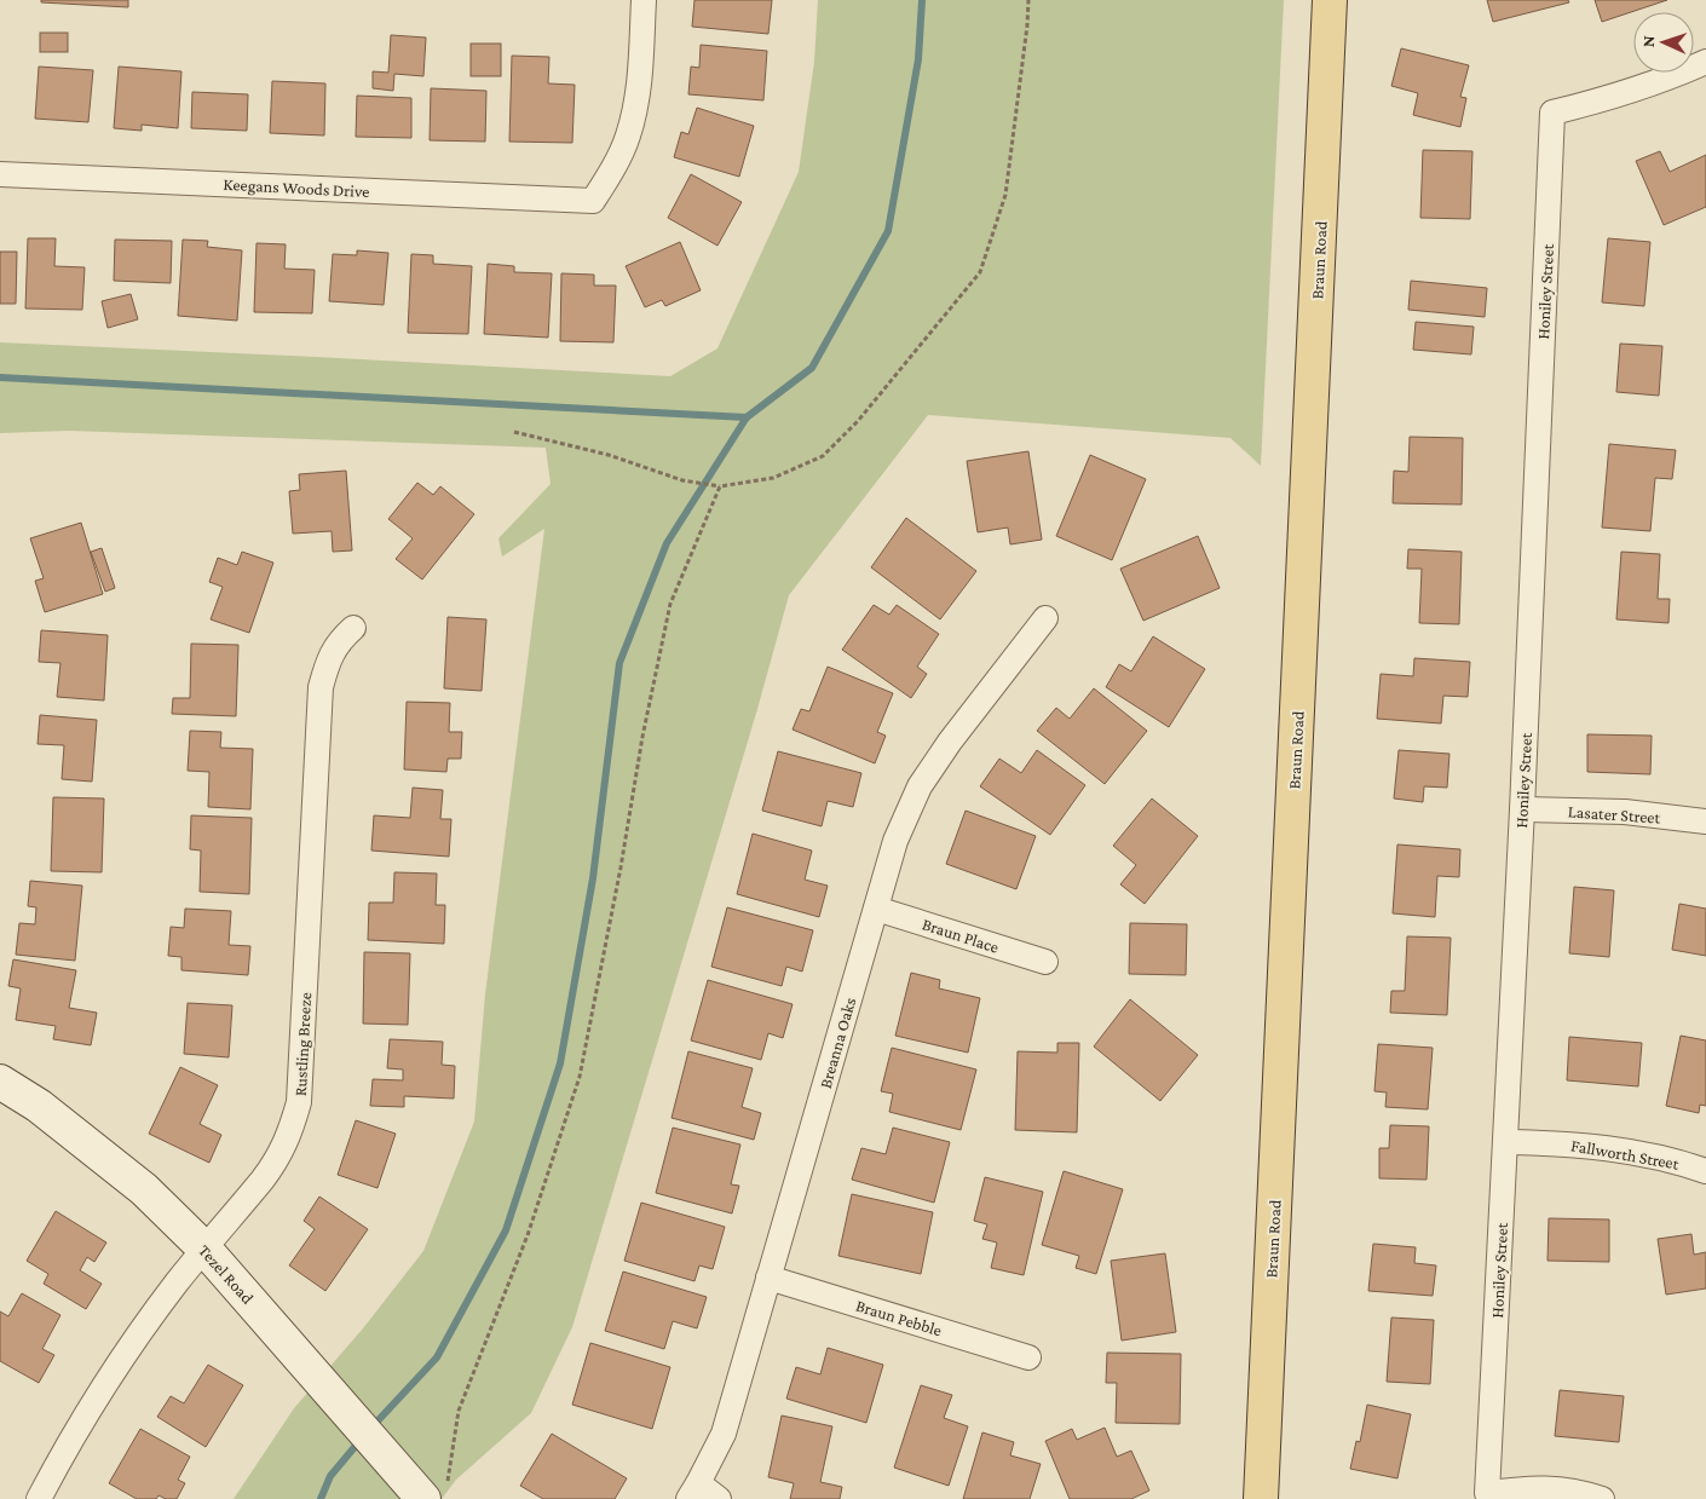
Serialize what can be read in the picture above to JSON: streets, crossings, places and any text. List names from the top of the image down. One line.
{"streets":{"main road":["Braun Road","Tezel Road"],"street":["Keegans Woods Drive","Honiley Street","Lasater Street","Braun Place","Breanna Oaks","Rustling Breeze","Fallworth Street","Braun Pebble"]},"crossings":[["Honiley Street","Lasater Street"],["Honiley Street","Fallworth Street"],["Braun Place","Breanna Oaks"],["Breanna Oaks","Braun Pebble"],["Rustling Breeze","Tezel Road"]],"north":"left"}
